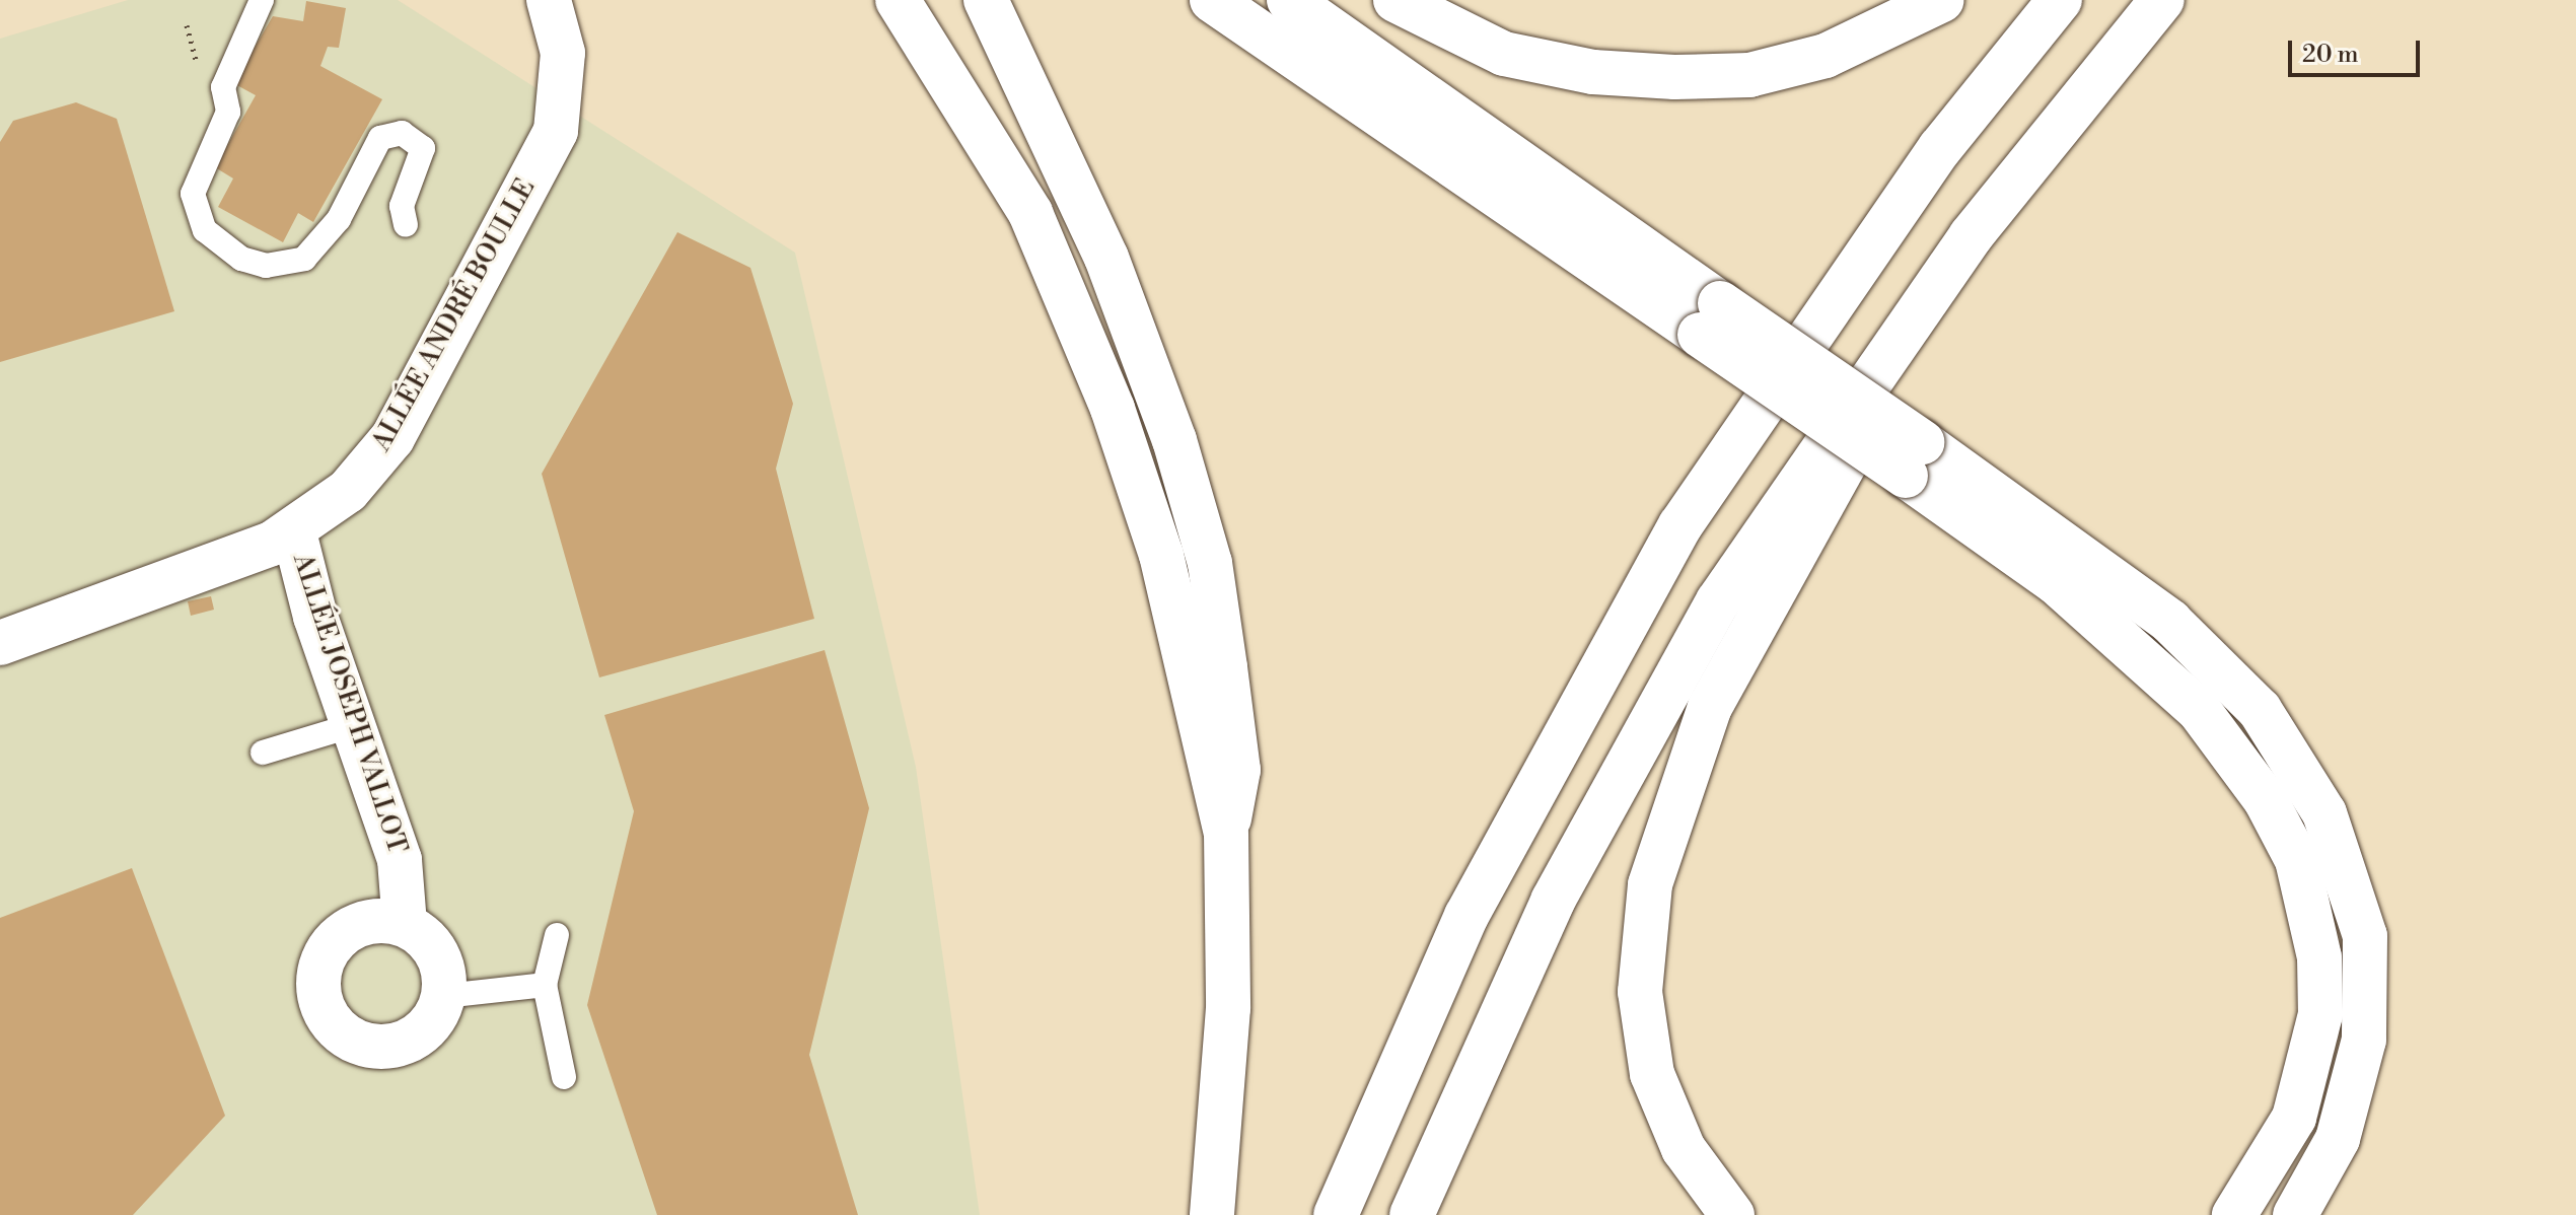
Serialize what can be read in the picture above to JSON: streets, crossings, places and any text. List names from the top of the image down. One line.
{"streets":{"main road":["ALLÉE ANDRÉ BOULLE","ALLÉE JOSEPH VALLOT"]},"crossings":[["ALLÉE ANDRÉ BOULLE","ALLÉE JOSEPH VALLOT"]],"scale_bar":"20 m"}
